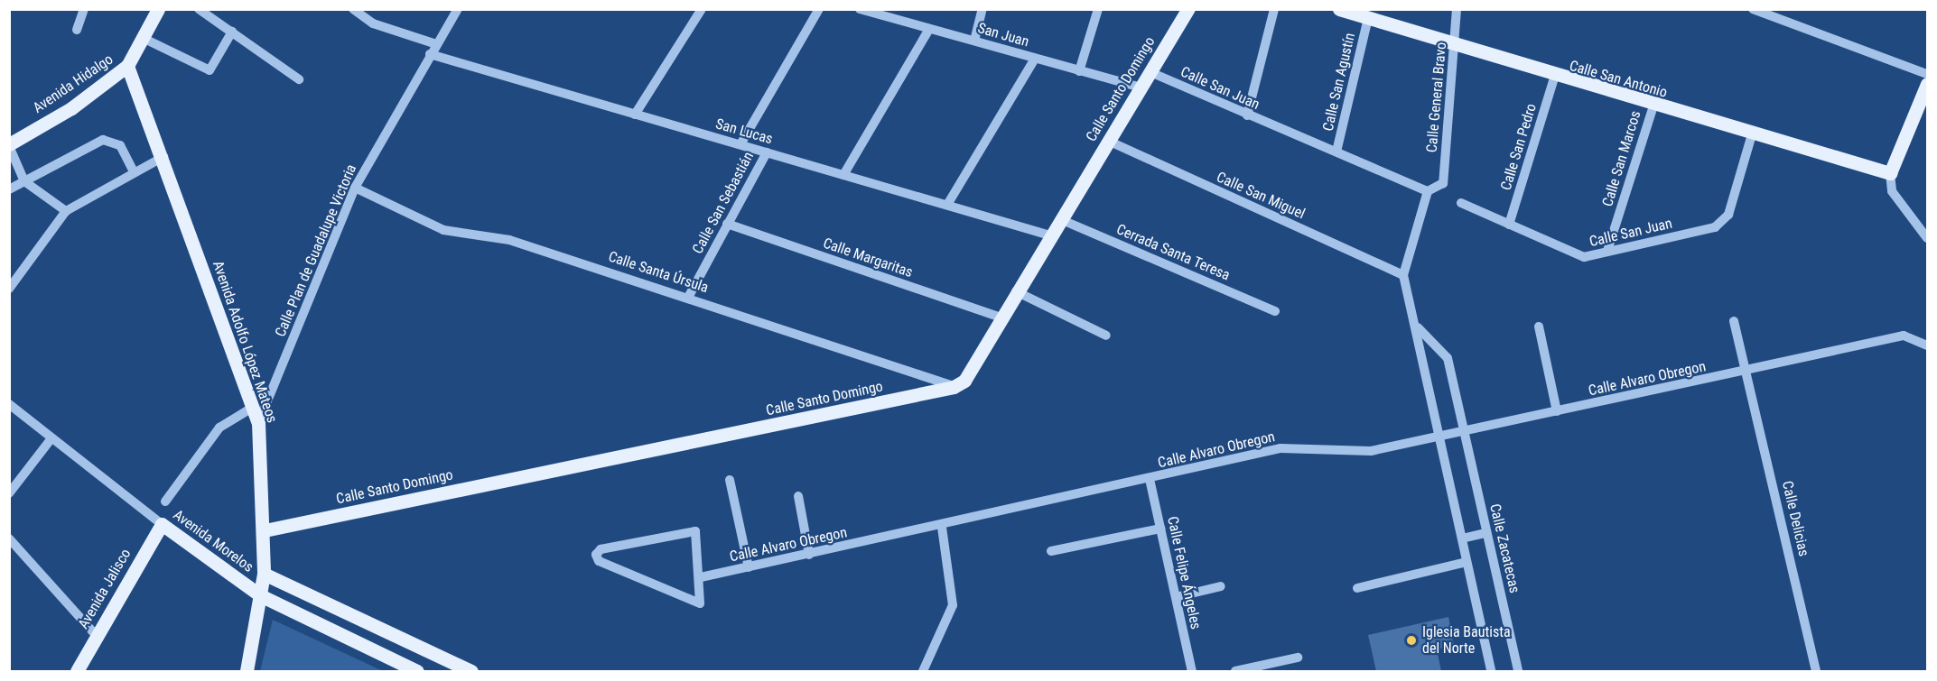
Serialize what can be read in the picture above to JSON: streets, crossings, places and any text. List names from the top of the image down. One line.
{"streets":{"main road":["Calle San Antonio","Avenida Hidalgo","Calle Santo Domingo","Avenida Adolfo López Mateos","Avenida Morelos","Avenida Jalisco"],"street":["San Juan","Calle San Agustín","Calle San Juan","Calle General Bravo","San Lucas","Calle San Pedro","Calle San Marcos","Calle San Miguel","Calle San Sebastián","Calle Plan de Guadalupe Victoria","Cerrada Santa Teresa","Calle Margaritas","Calle Santa Úrsula","Calle Alvaro Obregon","Calle Delicias","Calle Zacatecas","Calle Felipe Ángeles"]},"crossings":[["San Juan","Calle Santo Domingo"],["Calle San Antonio","Calle San Agustín"],["Calle San Antonio","Calle San Juan"],["Calle San Antonio","Calle General Bravo"],["Calle San Antonio","Calle San Pedro"],["Calle San Antonio","Calle San Marcos"],["Calle San Agustín","Calle San Juan"],["Avenida Hidalgo","Avenida Adolfo López Mateos"],["Calle San Juan","Calle Santo Domingo"],["Calle San Juan","Calle General Bravo"],["Calle San Juan","Calle San Pedro"],["Calle San Juan","Calle San Marcos"],["Calle Santo Domingo","San Lucas"],["Calle Santo Domingo","Calle San Miguel"],["Calle Santo Domingo","Cerrada Santa Teresa"],["Calle Santo Domingo","Calle Margaritas"],["Calle Santo Domingo","Calle Santa Úrsula"],["Calle Santo Domingo","Avenida Adolfo López Mateos"],["San Lucas","Calle San Sebastián"],["San Lucas","Calle Plan de Guadalupe Victoria"],["Calle San Sebastián","Calle Margaritas"],["Calle San Sebastián","Calle Santa Úrsula"],["Calle Plan de Guadalupe Victoria","Calle Santa Úrsula"],["Calle Plan de Guadalupe Victoria","Avenida Adolfo López Mateos"],["Avenida Adolfo López Mateos","Avenida Morelos"],["Calle Alvaro Obregon","Calle Delicias"],["Calle Alvaro Obregon","Calle Zacatecas"],["Calle Alvaro Obregon","Calle Felipe Ángeles"],["Avenida Morelos","Avenida Jalisco"]],"places":["Iglesia Bautista del Norte"]}
